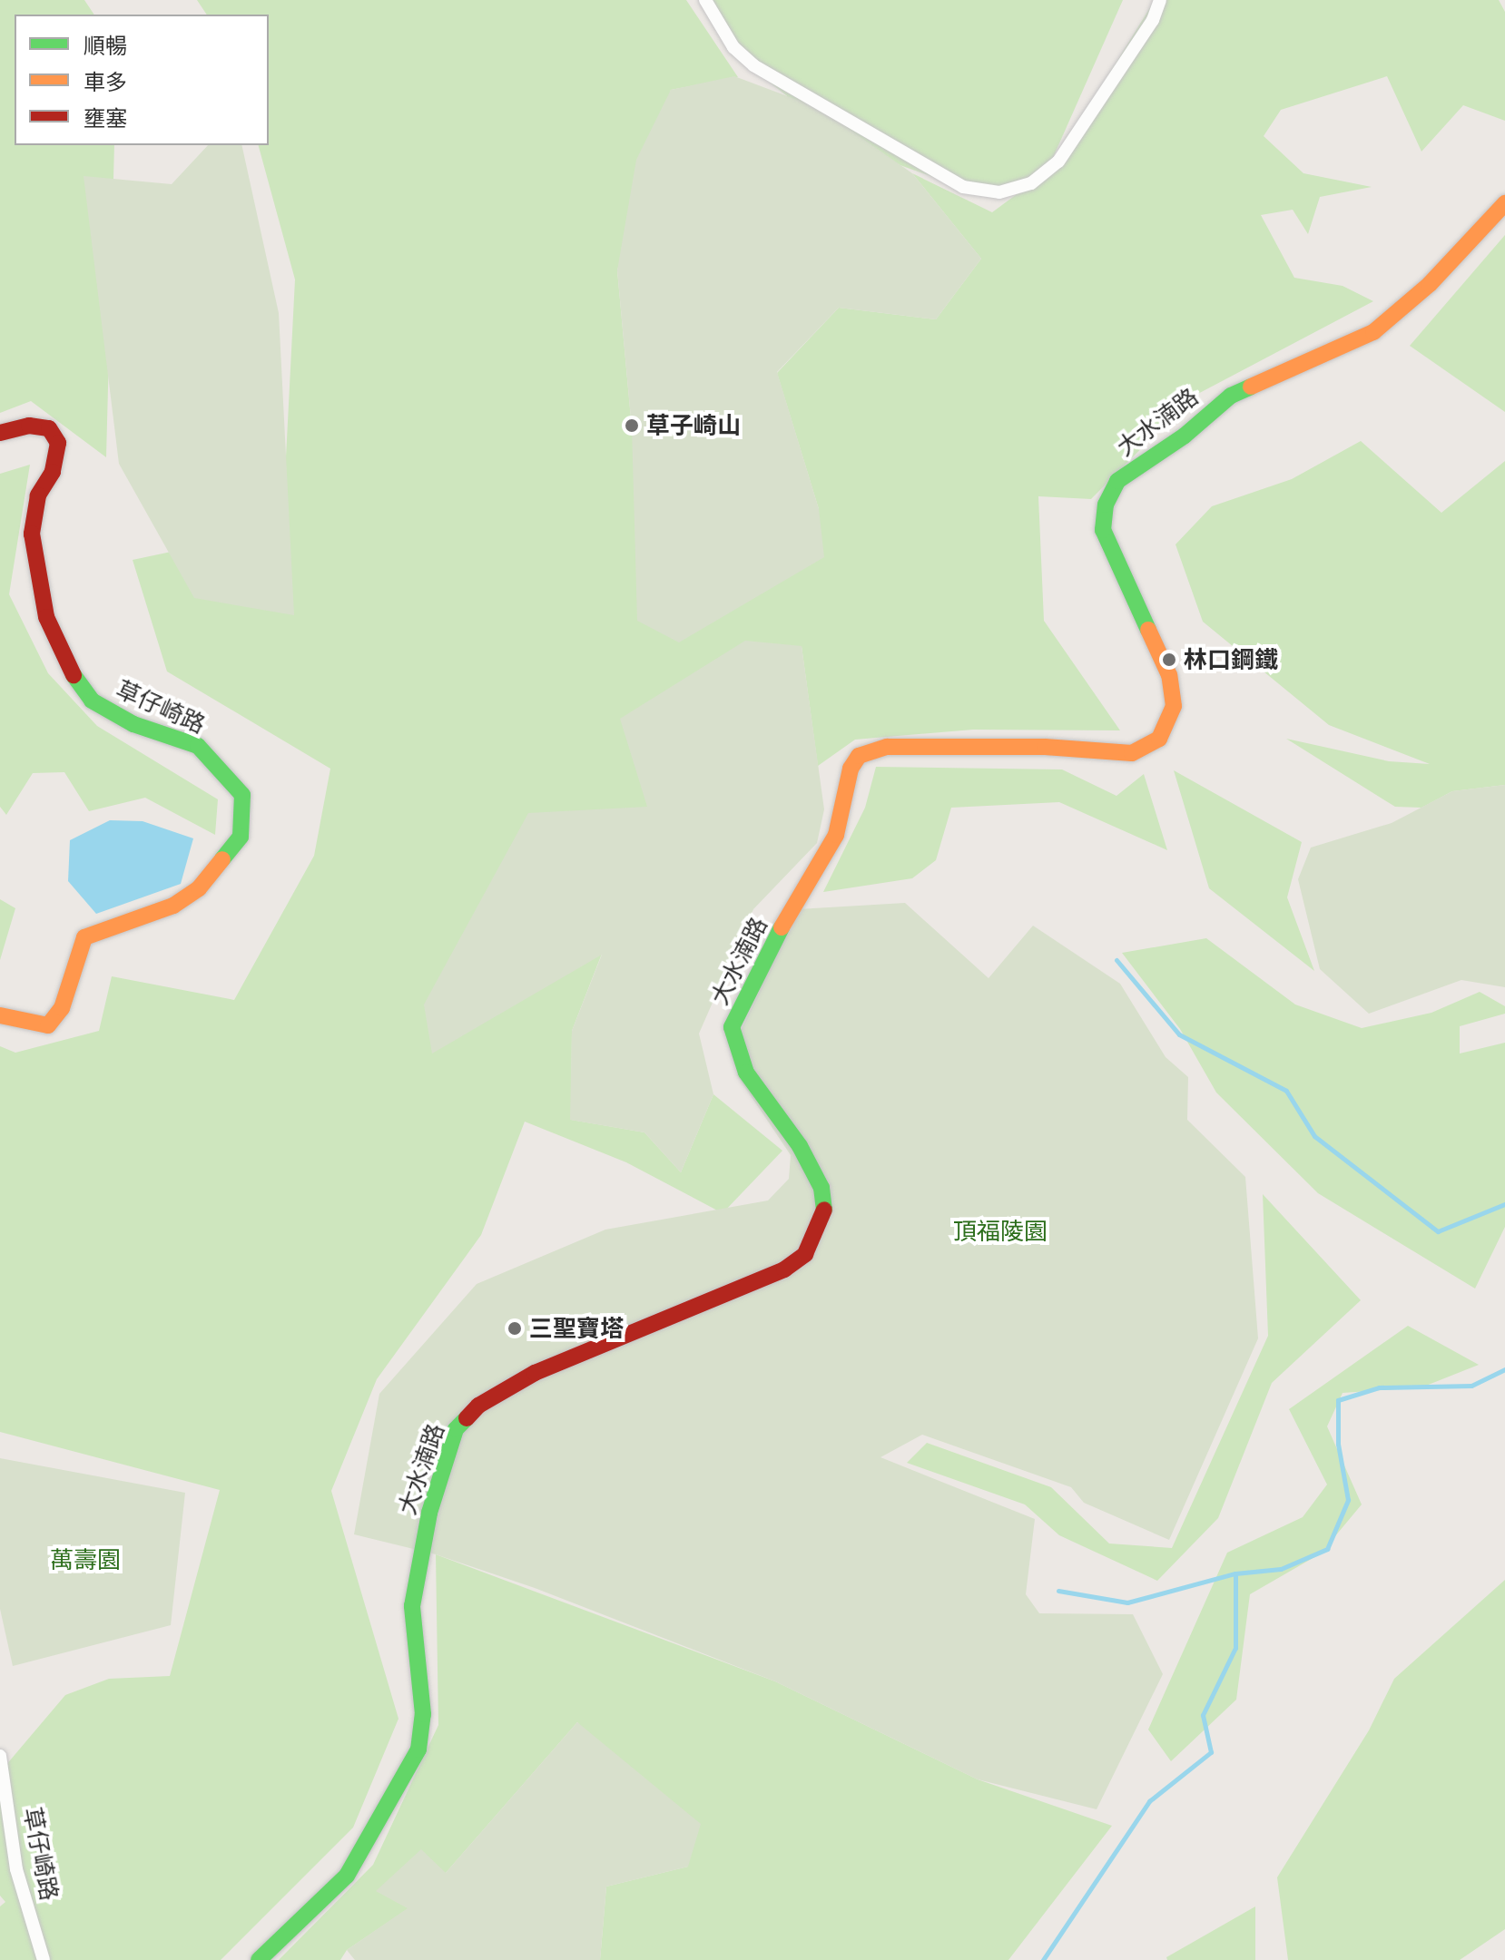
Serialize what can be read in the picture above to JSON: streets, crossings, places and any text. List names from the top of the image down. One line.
{"streets":{"street":["大水湳路","草仔崎路"]},"parks":["頂福陵園","萬壽園"],"places":["草子崎山","林口鋼鐵","三聖寶塔"],"legend":["順暢","車多","壅塞"]}
